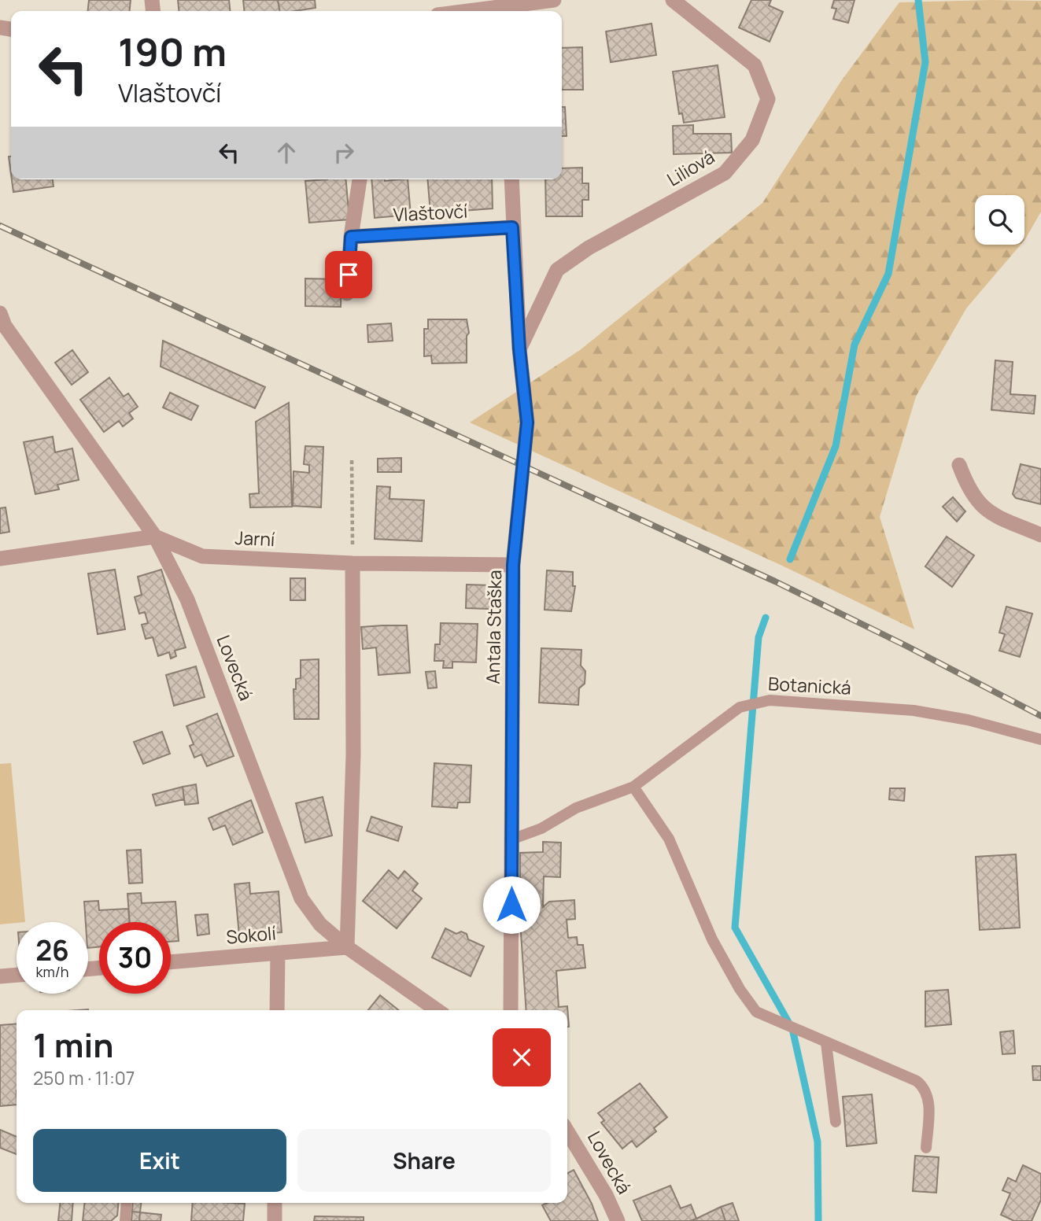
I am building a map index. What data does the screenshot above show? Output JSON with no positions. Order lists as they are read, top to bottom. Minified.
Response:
{"streets":{"street":["Liliová","Vlaštovčí","Jarní","Antala Staška","Lovecká","Sokolí"],"lane":["Botanická"]},"crossings":[["Liliová","Antala Staška"],["Vlaštovčí","Antala Staška"],["Jarní","Antala Staška"],["Jarní","Lovecká"],["Antala Staška","Botanická"],["Lovecká","Sokolí"]],"page":{"turn":["190 m","Vlaštovčí"],"speed":"26 km/h","limit":"30","heading":["1 min","250 m · 11:07"],"buttons":["Exit","Share"]}}
